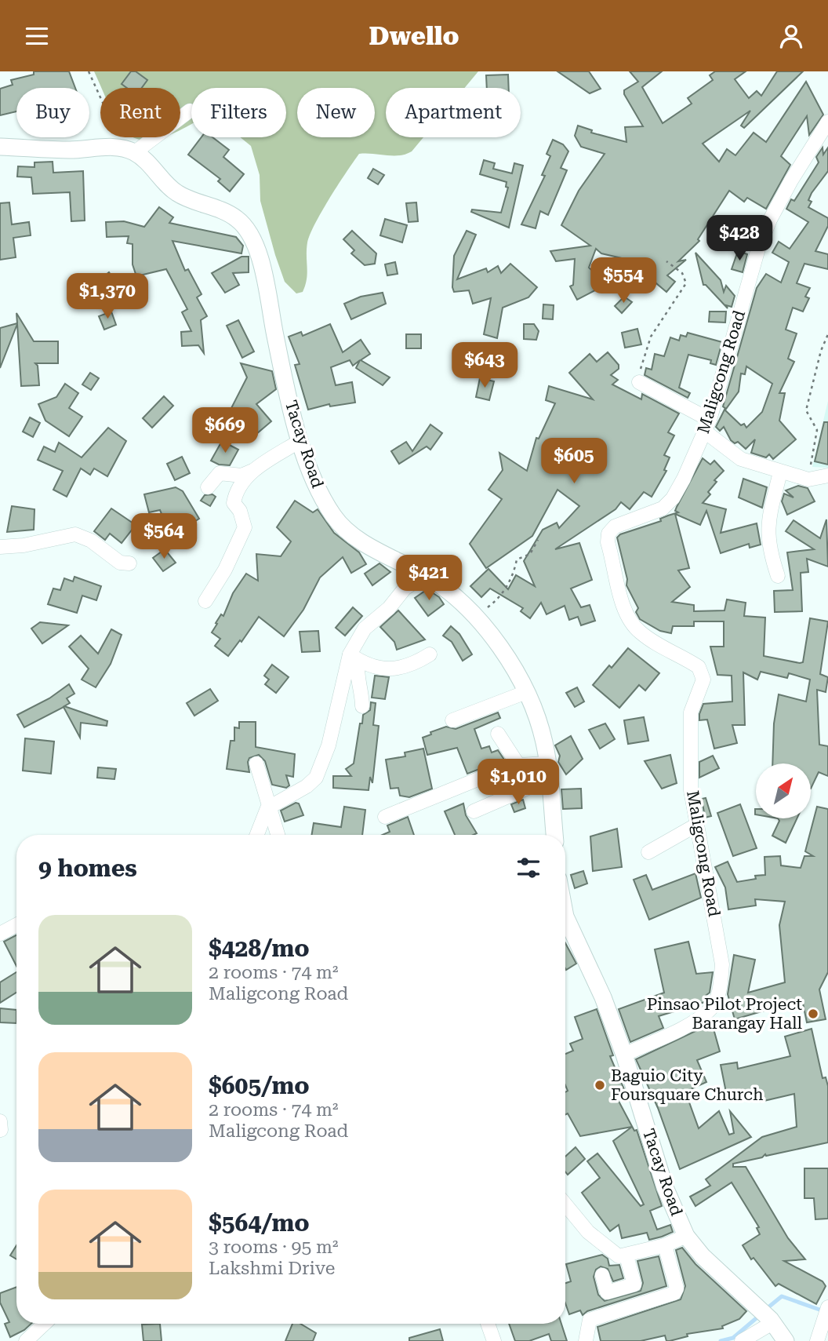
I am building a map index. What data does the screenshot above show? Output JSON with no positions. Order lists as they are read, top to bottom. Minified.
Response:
{"streets":{"main road":["Tacay Road"],"street":["Maligcong Road"]},"crossings":[["Maligcong Road","Tacay Road"]],"places":["Pinsao Pilot Project Barangay Hall","Baguio City Foursquare Church"],"north":"top right","page":{"header":"Dwello","chip":["Buy","Rent","Filters","New","Apartment"],"price":["$428","$554","$1,370","$643","$669","$605","$564","$421","$1,010"],"heading":"9 homes","list":[{"name":"$428/mo","note":"2 rooms · 74 m² · Maligcong Road"},{"name":"$605/mo","note":"2 rooms · 74 m² · Maligcong Road"},{"name":"$564/mo","note":"3 rooms · 95 m² · Lakshmi Drive"}]}}
